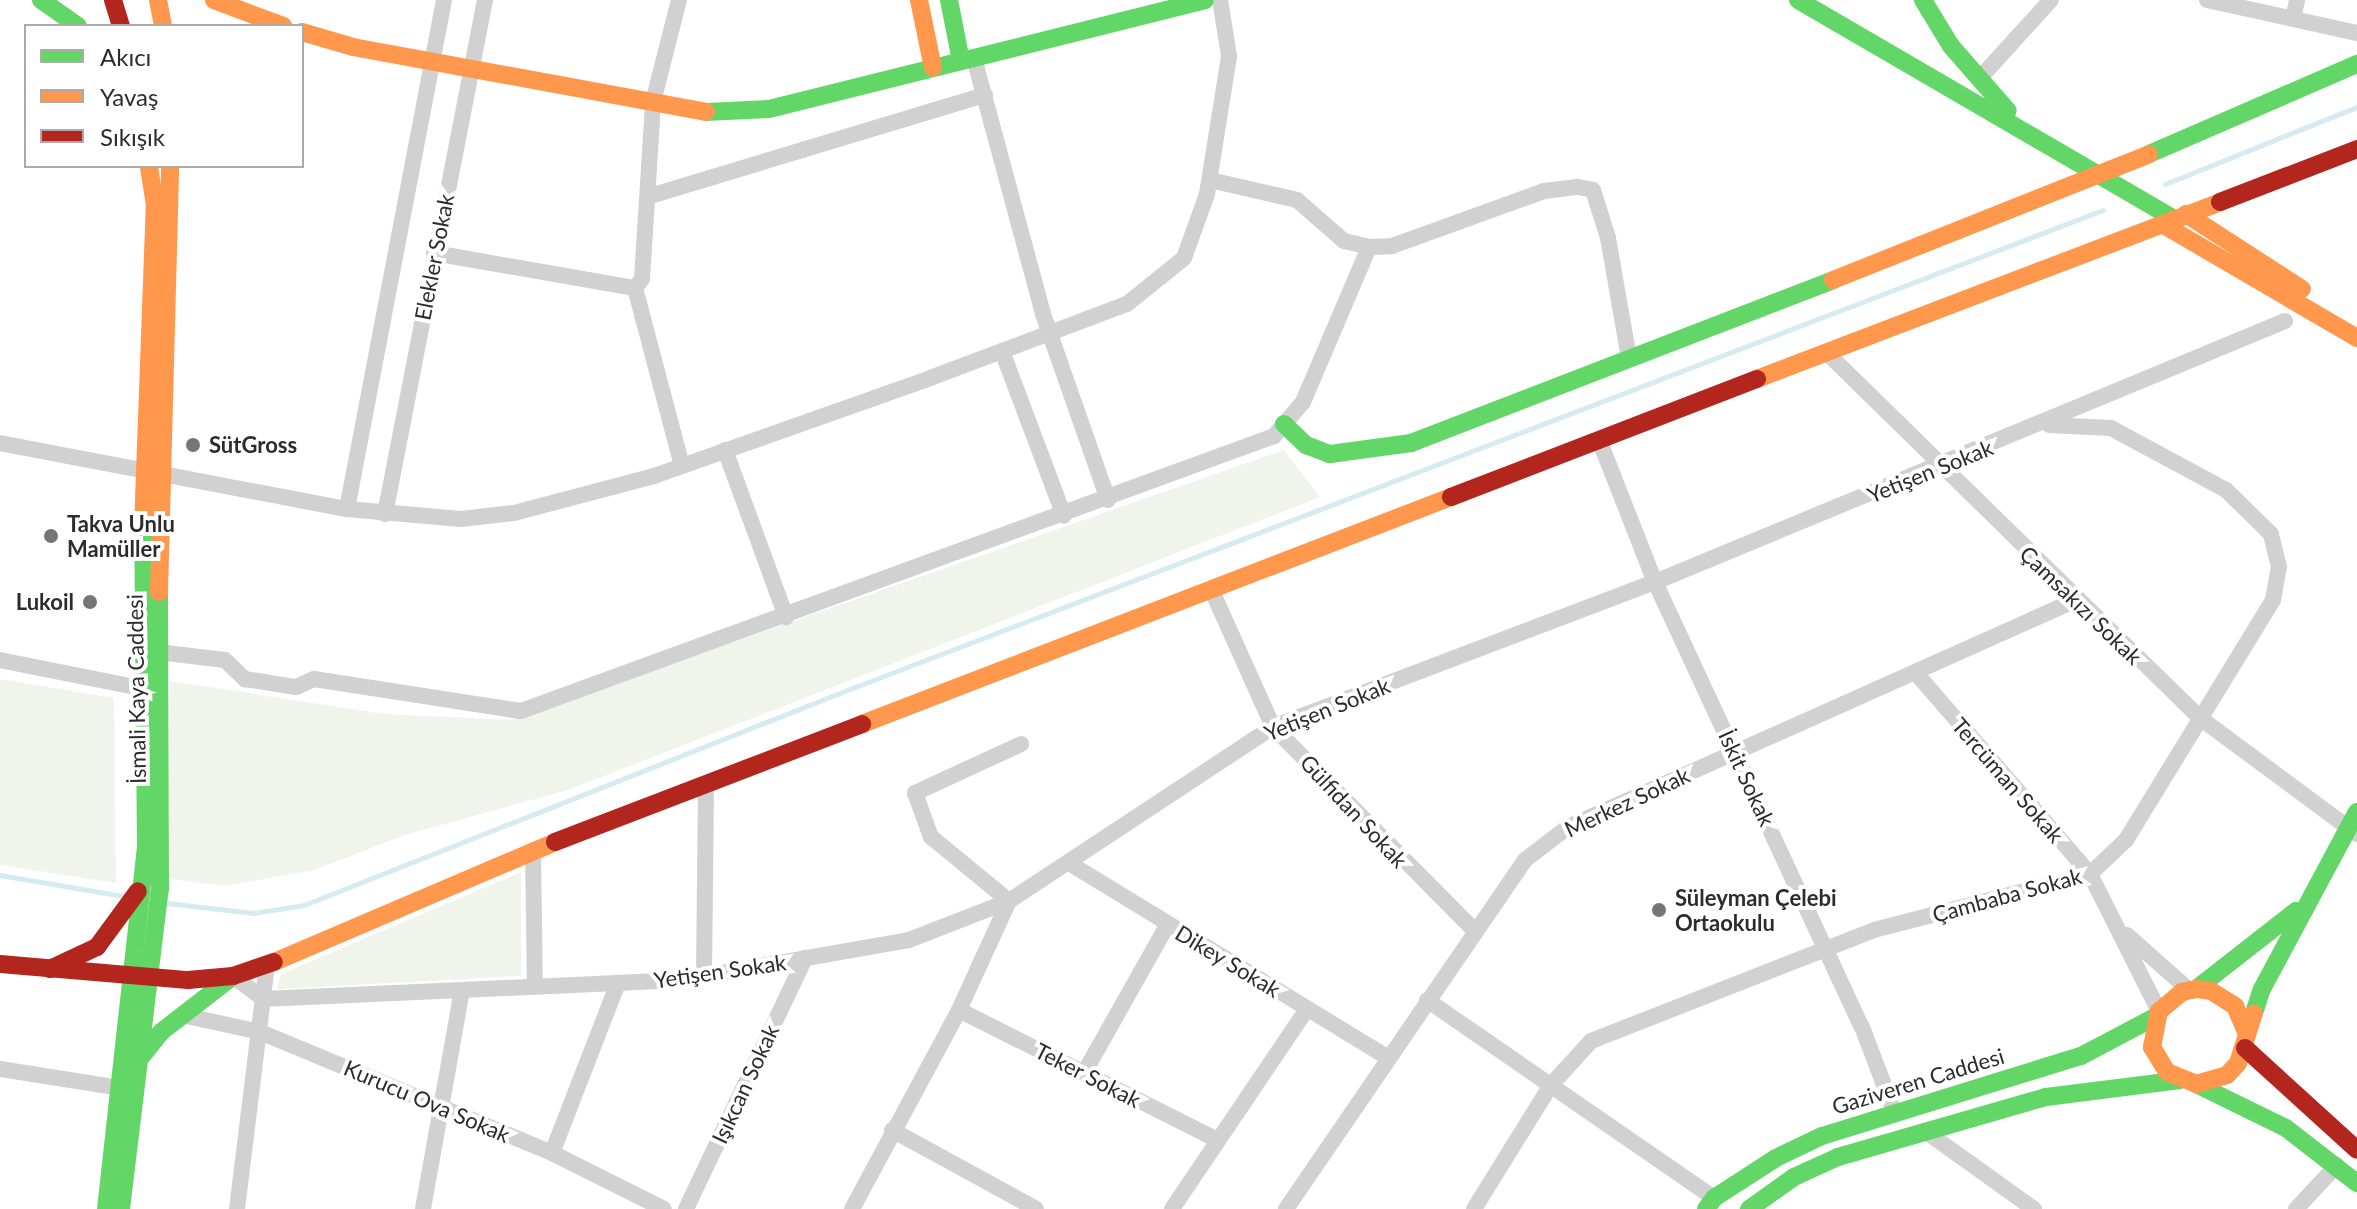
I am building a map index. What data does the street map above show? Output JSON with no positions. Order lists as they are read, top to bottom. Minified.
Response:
{"streets":{"street":["Elekler Sokak","Yetişen Sokak","Çamsakızı Sokak","İsmali Kaya Caddesi","İskit Sokak","Tercüman Sokak","Merkez Sokak","Gülfidan Sokak","Çambaba Sokak","Dikey Sokak","Teker Sokak","Gaziveren Caddesi","Işıkcan Sokak","Kurucu Ova Sokak"]},"crossings":[["Yetişen Sokak","Çamsakızı Sokak"],["Yetişen Sokak","İskit Sokak"],["Yetişen Sokak","Gülfidan Sokak"],["Yetişen Sokak","Çambaba Sokak"],["Yetişen Sokak","Dikey Sokak"],["Yetişen Sokak","Işıkcan Sokak"],["Çamsakızı Sokak","Merkez Sokak"],["Çamsakızı Sokak","Çambaba Sokak"],["İskit Sokak","Merkez Sokak"],["İskit Sokak","Çambaba Sokak"],["İskit Sokak","Gaziveren Caddesi"],["Tercüman Sokak","Merkez Sokak"],["Tercüman Sokak","Çambaba Sokak"],["Tercüman Sokak","Gaziveren Caddesi"],["Merkez Sokak","Gülfidan Sokak"],["Merkez Sokak","Dikey Sokak"]],"places":["SütGross","Takva Unlu Mamüller","Lukoil","Süleyman Çelebi Ortaokulu"],"legend":["Akıcı","Yavaş","Sıkışık"]}
